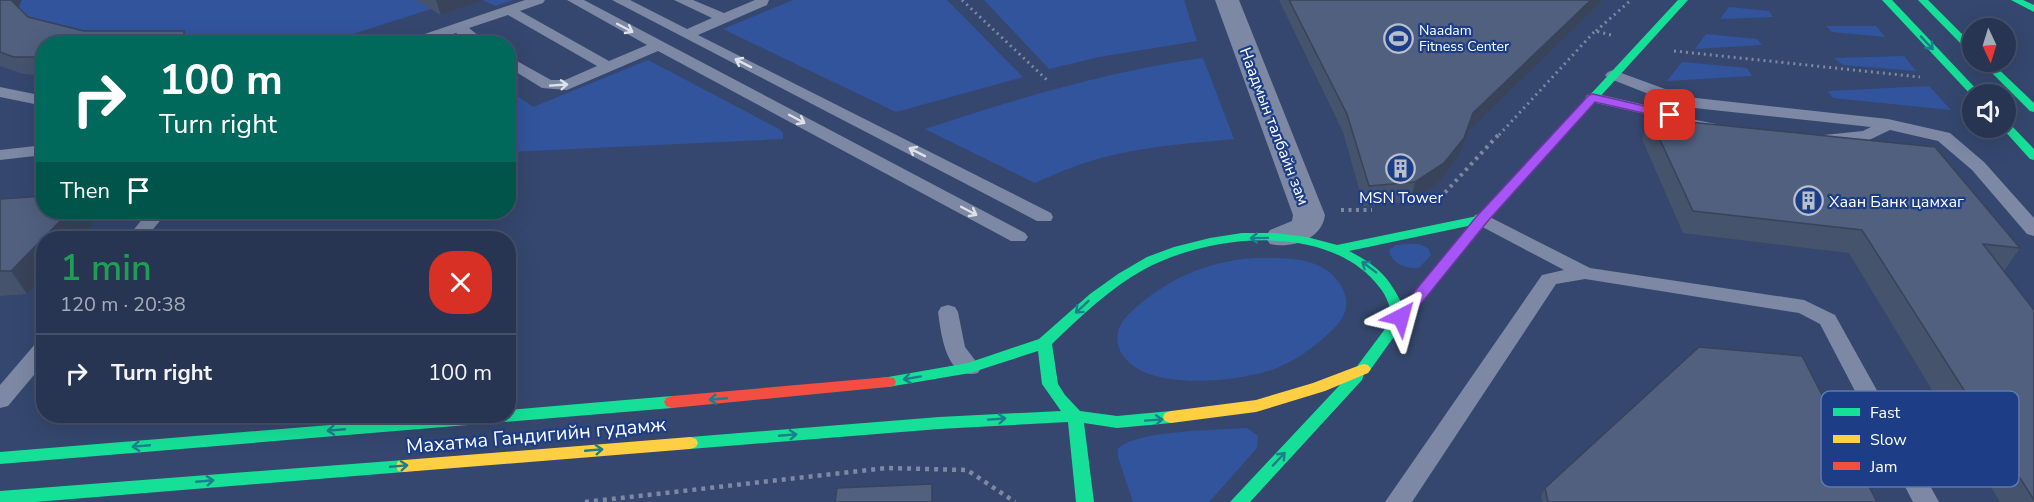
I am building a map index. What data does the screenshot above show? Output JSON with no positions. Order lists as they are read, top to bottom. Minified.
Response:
{"streets":{"main road":["Махатма Гандигийн гудамж"],"street":["Наадмын талбайн зам"]},"places":{"sports":["Naadam Fitness Center"],"building":["MSN Tower","Хаан Банк цамхаг"]},"legend":["Fast","Slow","Jam"],"north":"bottom","page":{"turn":["100 m","Turn right"],"then":"Then","heading":["1 min","120 m · 20:38"],"list":[{"name":"Turn right","value":"100 m"}]}}
